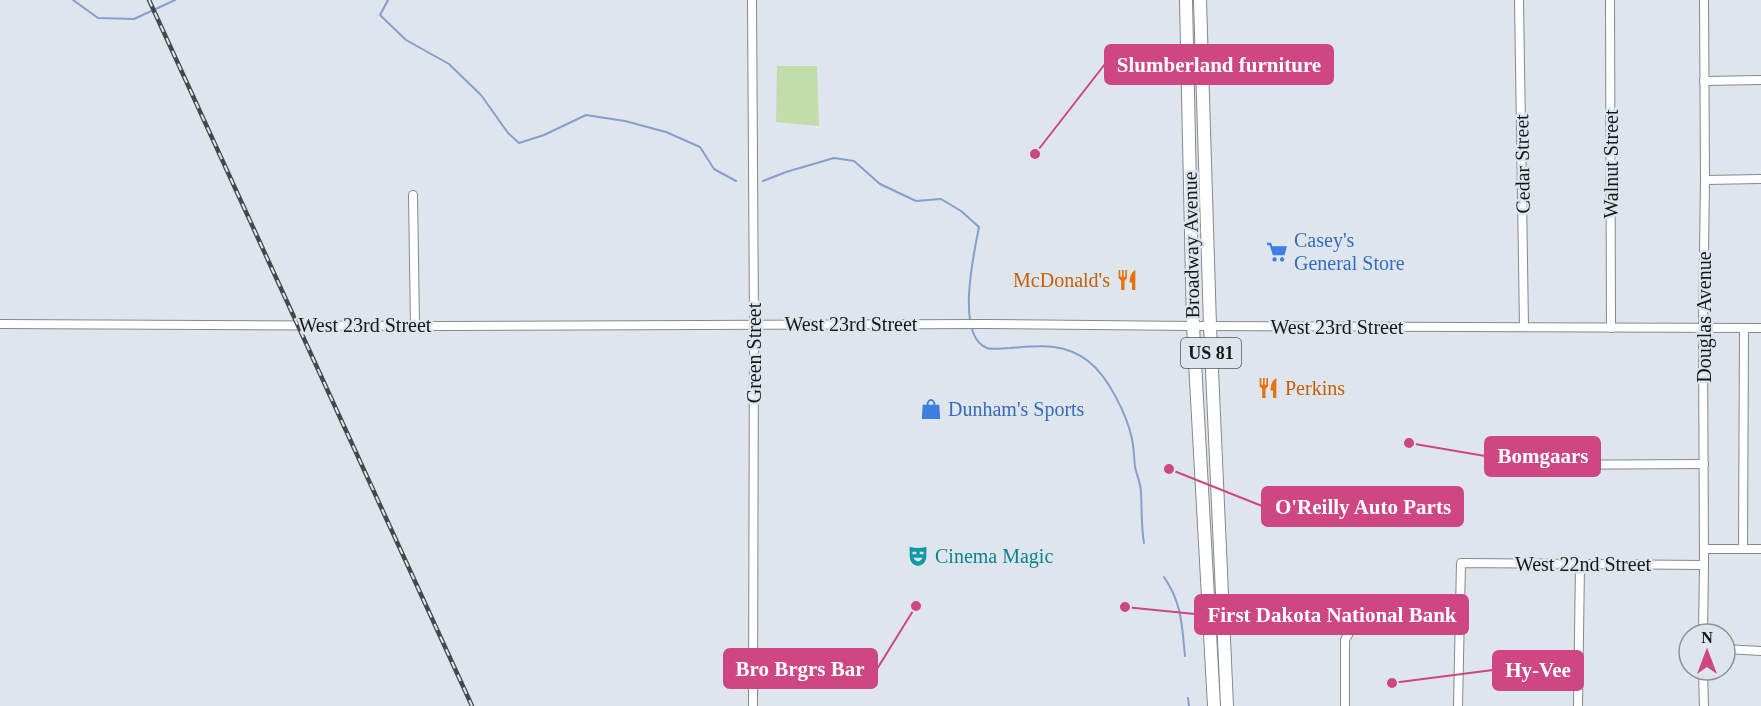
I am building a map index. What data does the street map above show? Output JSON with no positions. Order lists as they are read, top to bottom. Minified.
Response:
{"streets":{"highway":["Broadway Avenue","US 81"],"street":["Cedar Street","Walnut Street","Douglas Avenue","West 23rd Street","Green Street","West 22nd Street"]},"crossings":[["Cedar Street","West 23rd Street"],["Walnut Street","West 23rd Street"],["Broadway Avenue","West 23rd Street"],["Douglas Avenue","West 23rd Street"],["Douglas Avenue","West 22nd Street"],["West 23rd Street","Green Street"]],"places":{"other":["Slumberland furniture","Bomgaars","O'Reilly Auto Parts","Bro Brgrs Bar","First Dakota National Bank","Hy-Vee"],"supermarket":["Casey's General Store"],"restaurant":["McDonald's","Perkins"],"shop":["Dunham's Sports"],"theatre":["Cinema Magic"]},"north":"top"}
